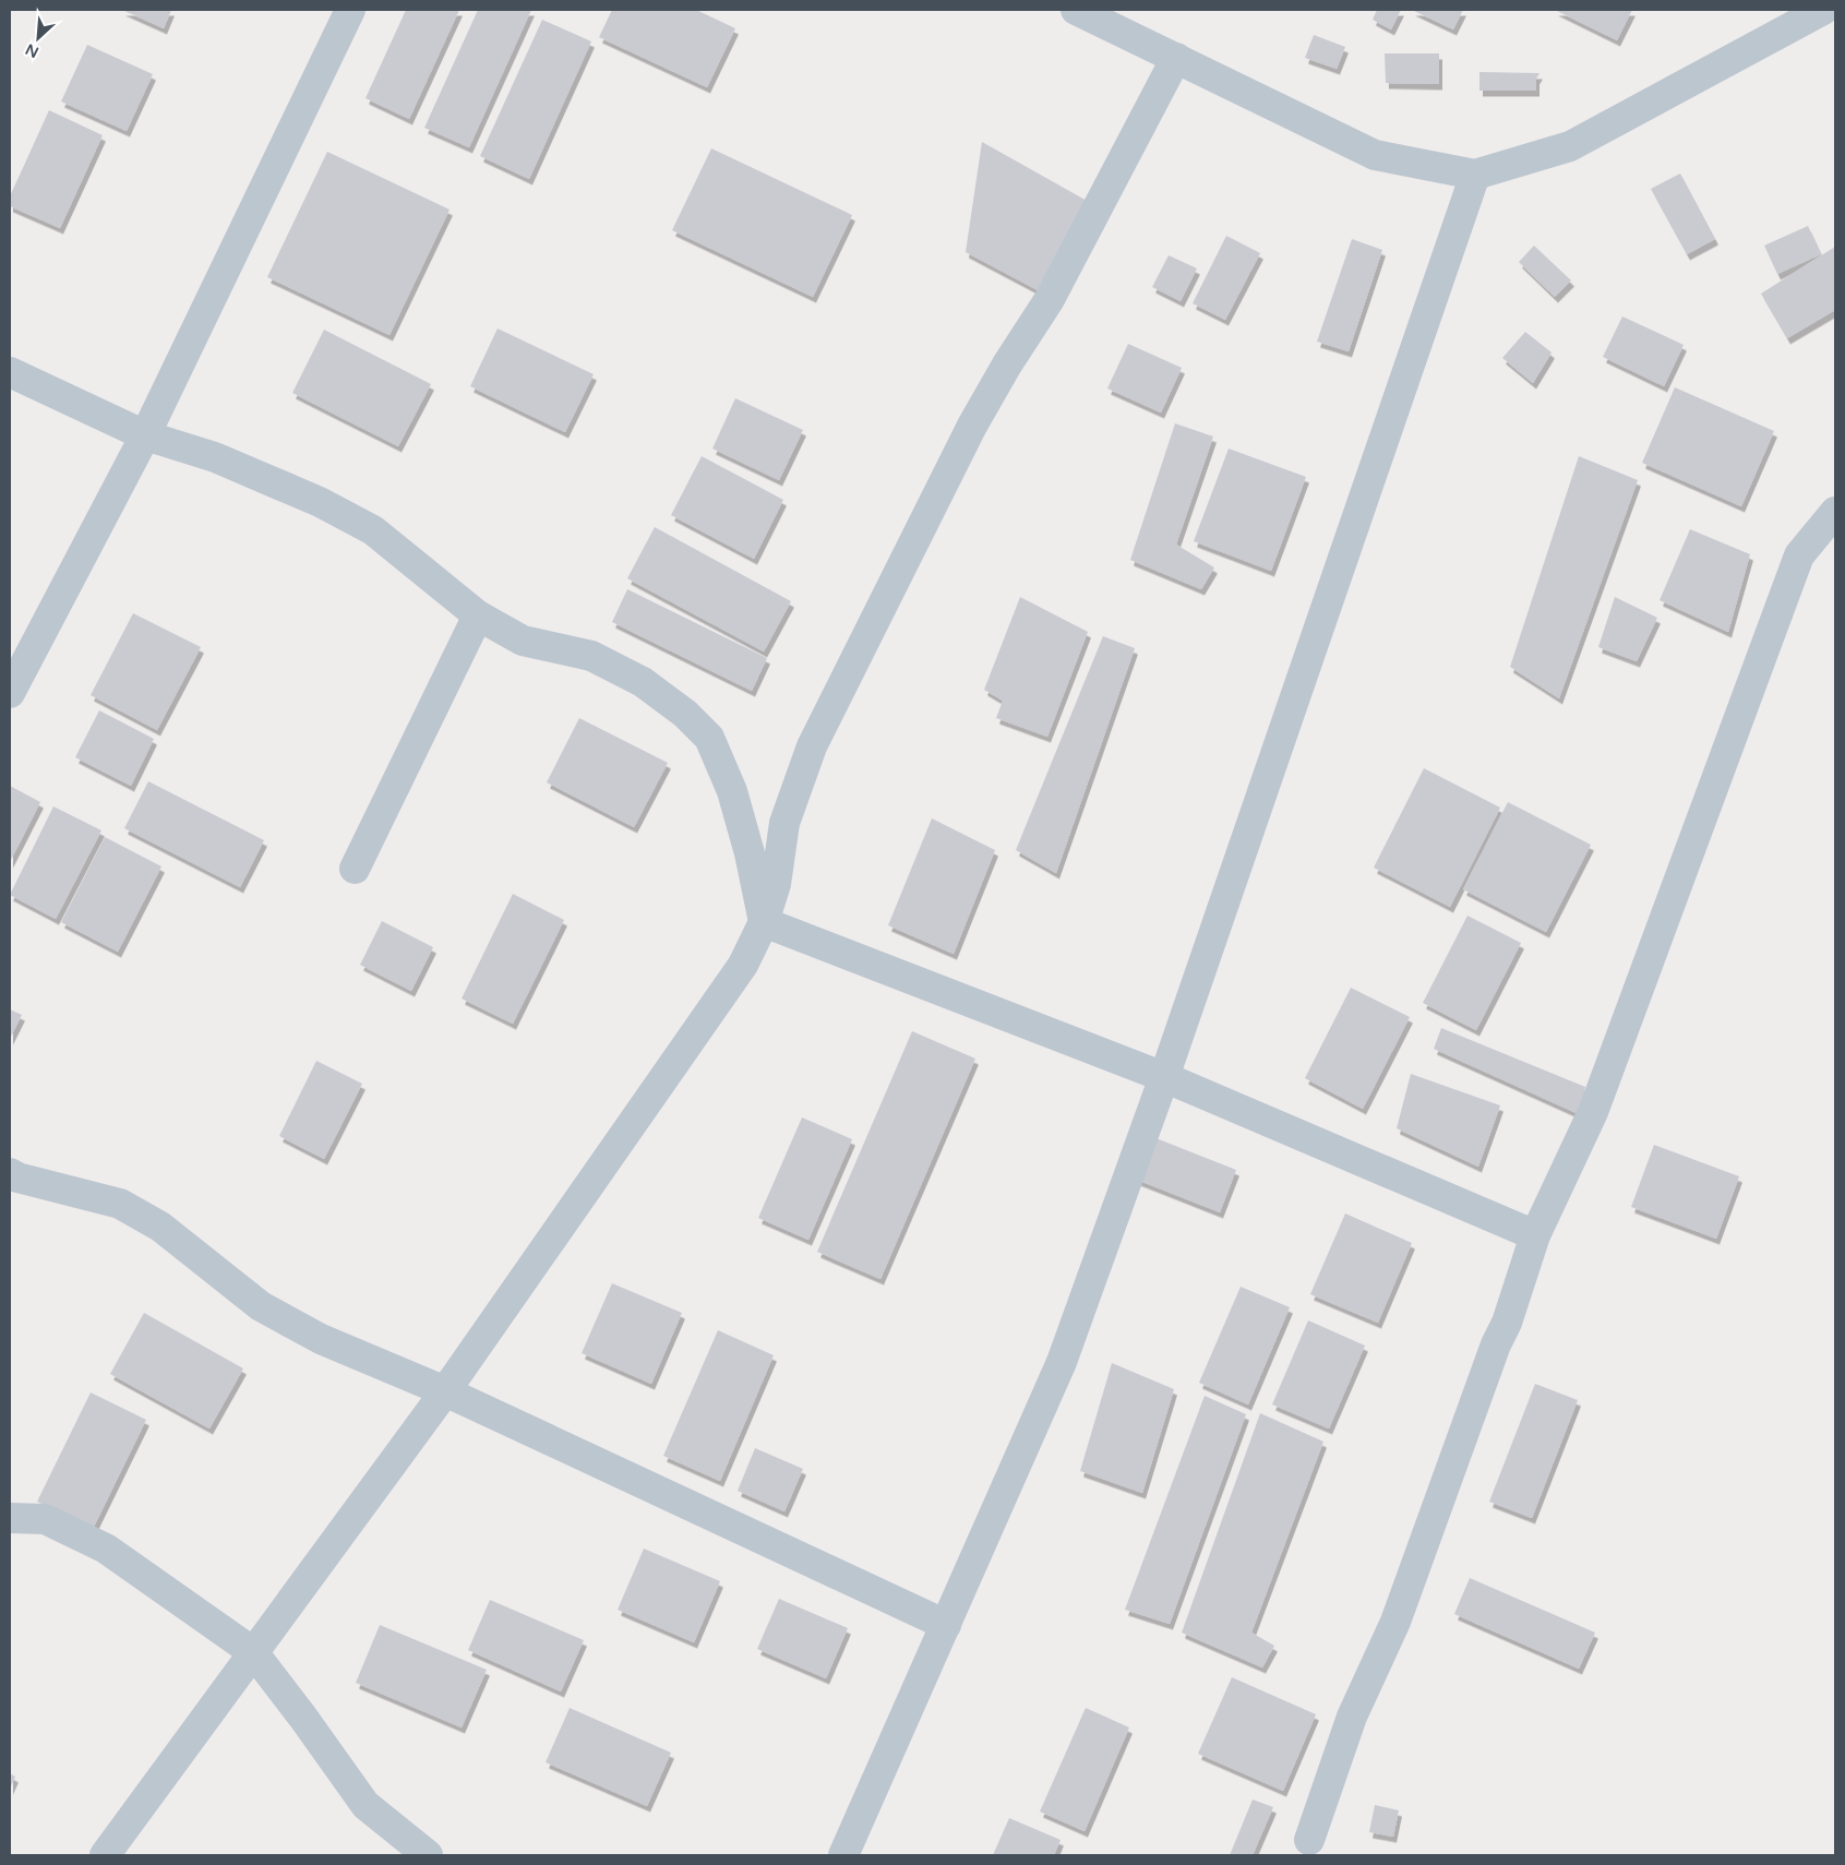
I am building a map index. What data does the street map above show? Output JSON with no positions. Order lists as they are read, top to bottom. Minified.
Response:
{"north":"bottom left"}
